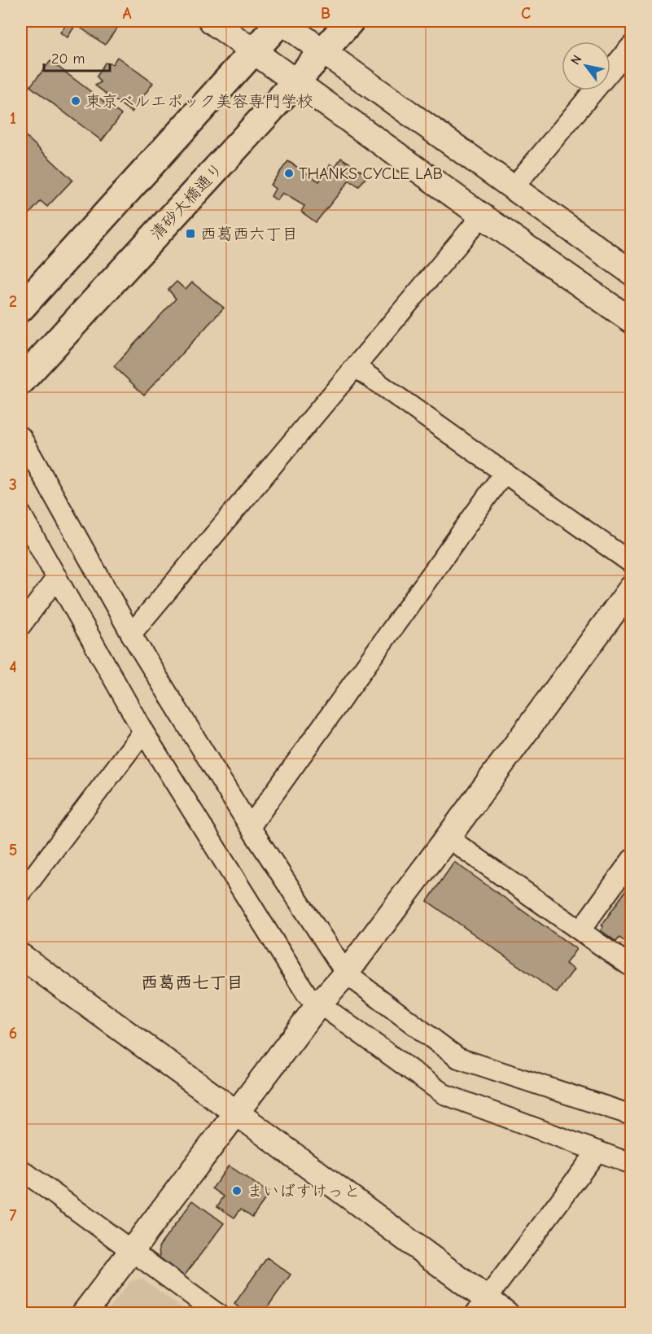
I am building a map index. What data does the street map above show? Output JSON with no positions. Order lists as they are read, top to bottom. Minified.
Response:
{"streets":{"main road":["清砂大橋通り"]},"districts":["西葛西七丁目"],"places":{"other":["東京ベルエポック美容専門学校","THANKS CYCLE LAB","まいばすけっと"],"transit":["西葛西六丁目"]},"scale_bar":"20 m","north":"top left","grid":{"columns":["A","B","C"],"rows":["1","2","3","4","5","6","7"]}}
